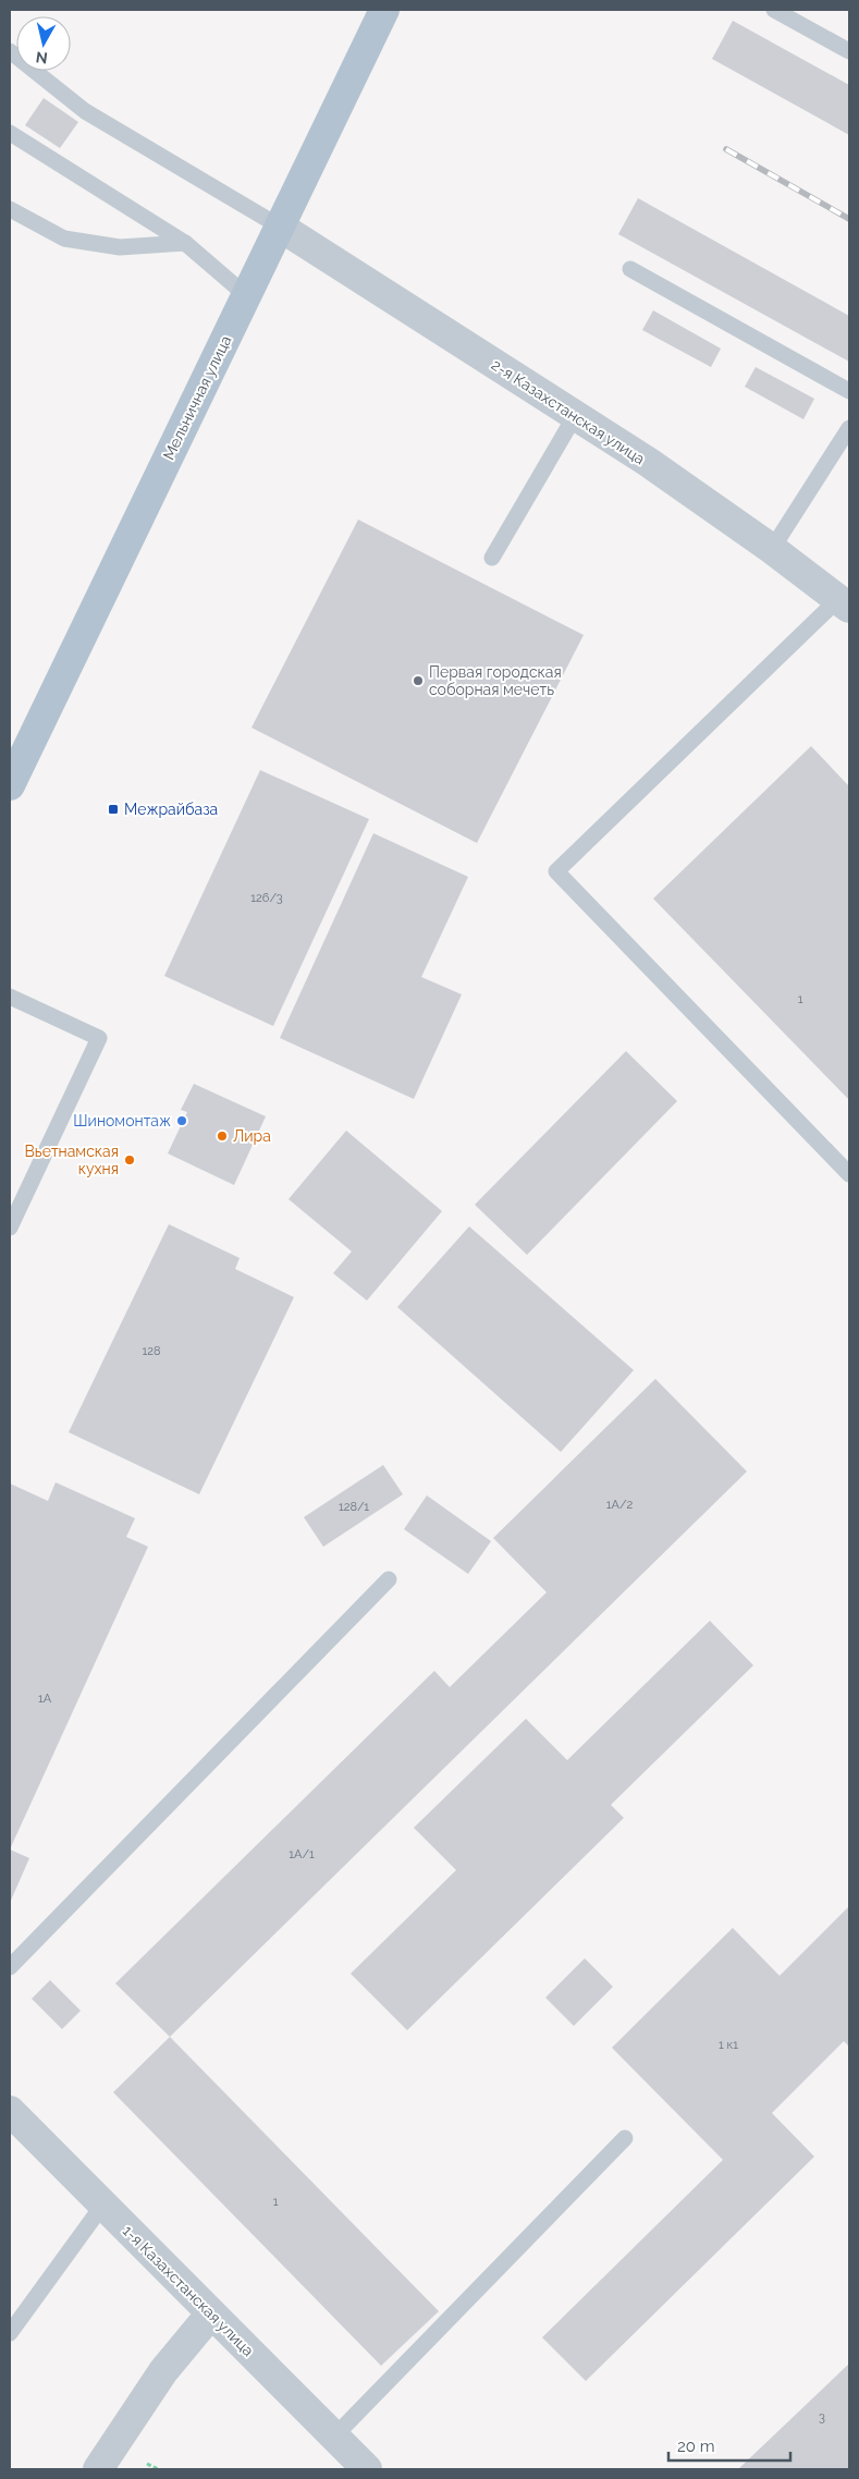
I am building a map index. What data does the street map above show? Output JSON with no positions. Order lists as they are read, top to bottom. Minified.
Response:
{"streets":{"main road":["Мельничная улица"],"street":["2-я Казахстанская улица","1-я Казахстанская улица"]},"crossings":[["Мельничная улица","2-я Казахстанская улица"]],"places":{"other":["Первая городская соборная мечеть","Шиномонтаж","Лира","Вьетнамская кухня"],"transit":["Межрайбаза"]},"house_numbers":["126/3","1","128","1А/2","128/1","1А","1А/1","1 к1","1","3"],"scale_bar":"20 m","north":"bottom"}
